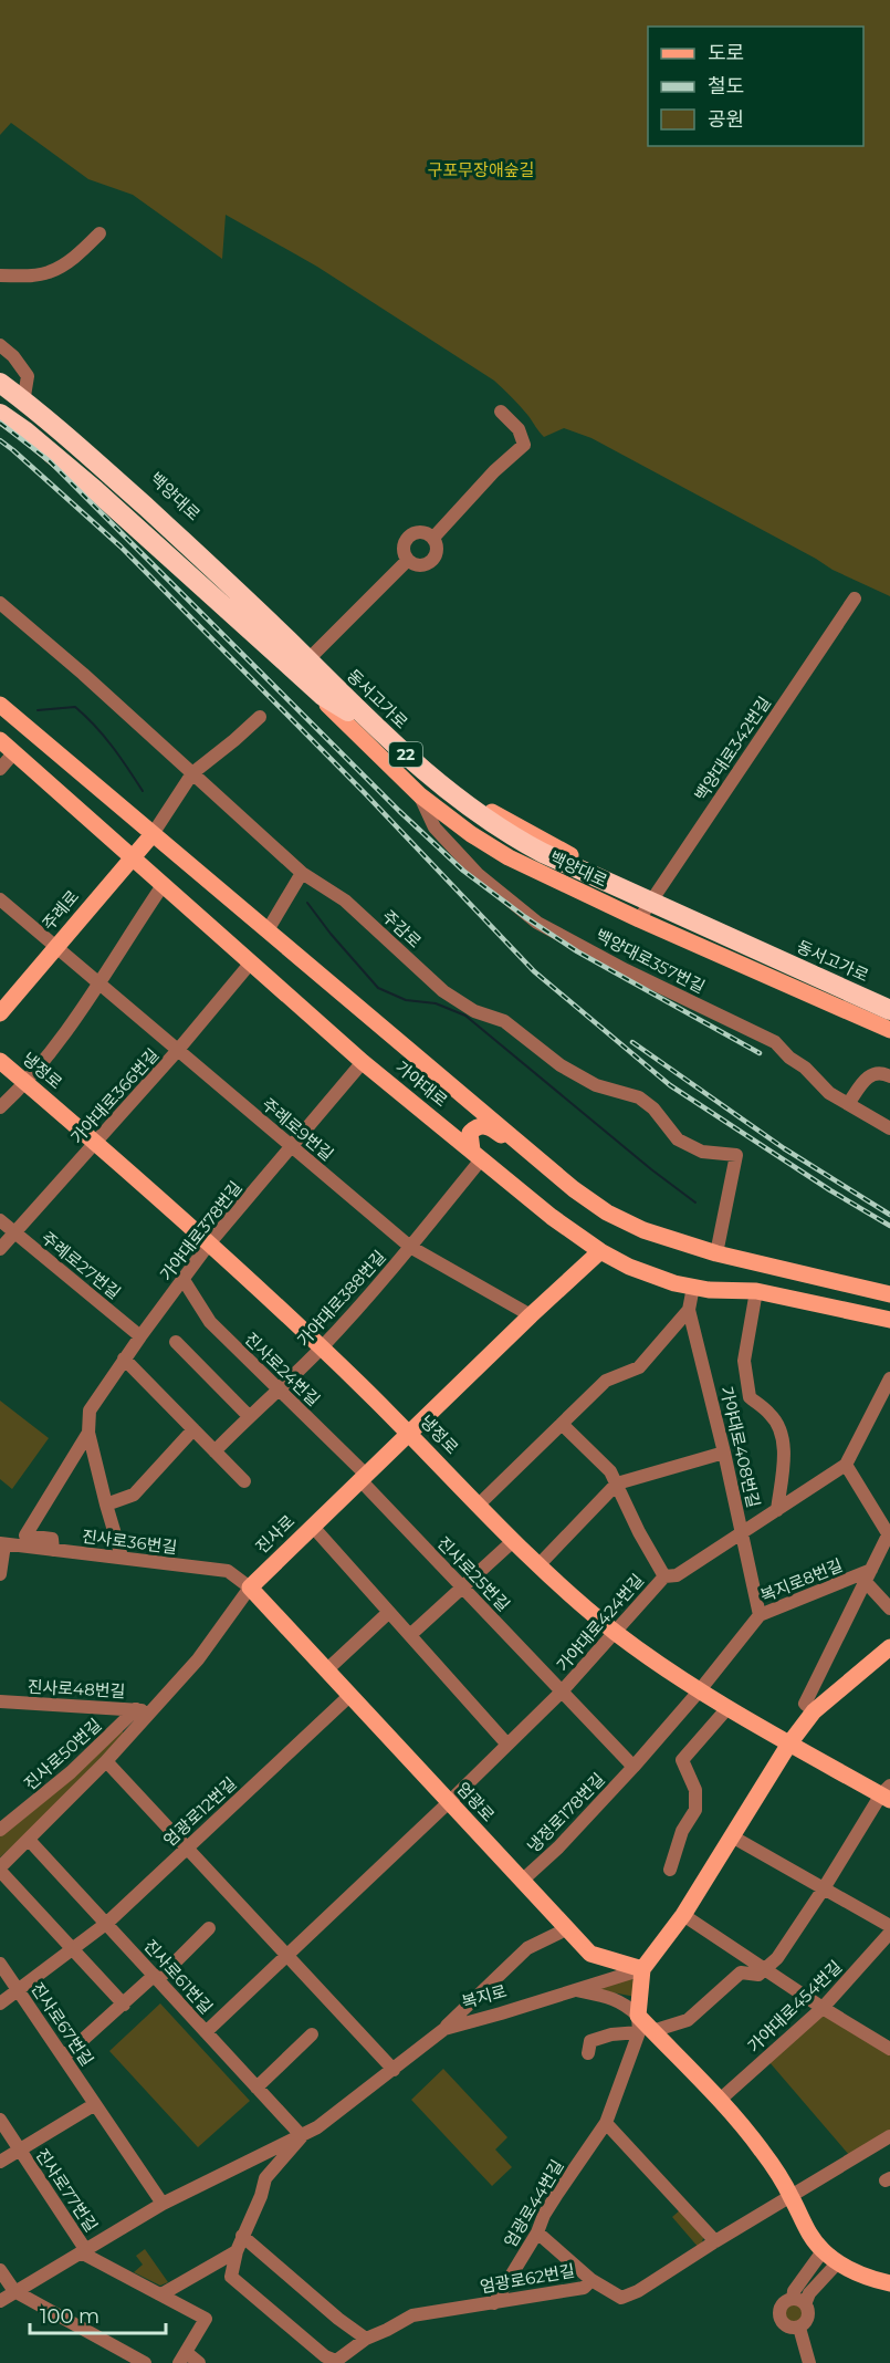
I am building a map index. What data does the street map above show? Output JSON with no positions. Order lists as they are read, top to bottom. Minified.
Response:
{"streets":{"highway":["동서고가로","22"],"main road":["백양대로","주례로","냉정로","가야대로","진사로","엄광로"],"street":["백양대로342번길","주감로","백양대로357번길","가야대로366번길","주례로9번길","가야대로378번길","주례로27번길","가야대로388번길","진사로24번길","가야대로408번길","진사로36번길","진사로25번길","복지로8번길","가야대로424번길","진사로48번길","진사로50번길","엄광로12번길","냉정로178번길","진사로61번길","복지로","가야대로454번길","진사로67번길","진사로77번길","엄광로44번길","엄광로62번길"]},"crossings":[["백양대로","동서고가로"],["백양대로","백양대로342번길"],["백양대로","백양대로357번길"],["주례로","가야대로"],["주례로","주례로9번길"],["주감로","가야대로"],["냉정로","가야대로366번길"],["냉정로","가야대로378번길"],["냉정로","가야대로388번길"],["냉정로","진사로"],["냉정로","복지로8번길"],["냉정로","가야대로424번길"],["냉정로","냉정로178번길"],["가야대로","가야대로366번길"],["가야대로","가야대로378번길"],["가야대로","가야대로388번길"],["가야대로","가야대로408번길"],["가야대로","진사로"],["가야대로366번길","주례로9번길"],["가야대로366번길","주례로27번길"],["주례로9번길","가야대로378번길"],["주례로9번길","가야대로388번길"],["주례로9번길","진사로"],["가야대로378번길","주례로27번길"],["가야대로378번길","진사로24번길"],["가야대로378번길","진사로36번길"],["가야대로388번길","진사로24번길"],["진사로24번길","진사로"],["진사로24번길","진사로25번길"],["가야대로408번길","복지로8번길"],["가야대로408번길","가야대로424번길"],["진사로","진사로36번길"],["진사로","진사로25번길"],["진사로","진사로48번길"],["진사로","진사로50번길"],["진사로","엄광로"],["진사로","엄광로12번길"],["진사로","진사로61번길"],["진사로36번길","엄광로"],["진사로25번길","가야대로424번길"],["복지로8번길","냉정로178번길"],["가야대로424번길","엄광로"],["가야대로424번길","냉정로178번길"],["가야대로424번길","진사로61번길"],["진사로48번길","진사로50번길"],["엄광로","엄광로12번길"],["엄광로","냉정로178번길"],["엄광로","복지로"],["엄광로12번길","진사로61번길"],["엄광로12번길","진사로67번길"],["진사로61번길","복지로"],["복지로","진사로67번길"],["복지로","진사로77번길"],["엄광로44번길","엄광로62번길"]],"parks":["구포무장애숲길"],"legend":["도로","철도","공원"],"scale_bar":"100 m"}
